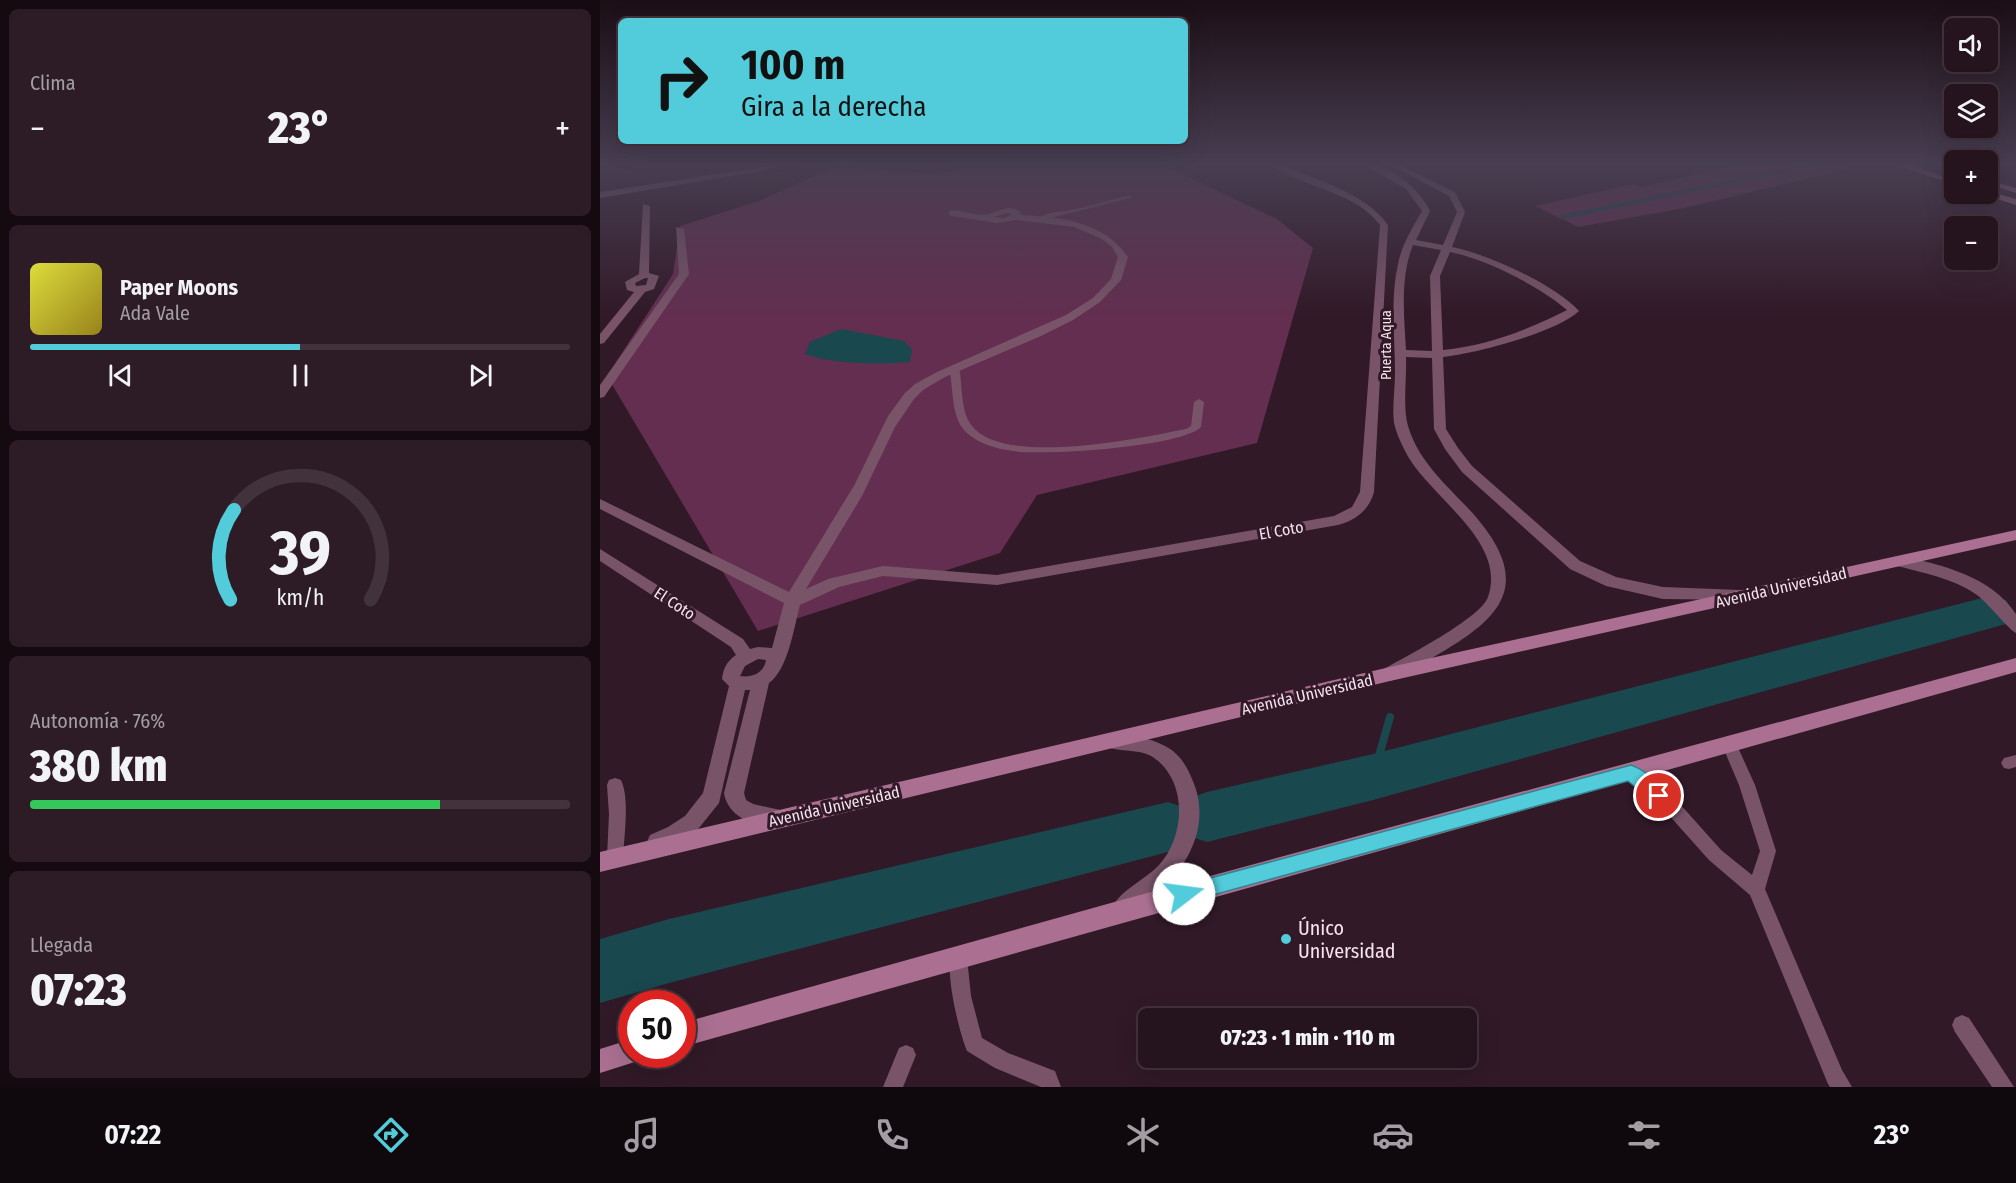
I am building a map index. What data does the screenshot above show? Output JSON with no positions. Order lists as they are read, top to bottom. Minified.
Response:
{"streets":{"main road":["Avenida Universidad"],"street":["Puerta Aqua","El Coto"]},"crossings":[["Puerta Aqua","Avenida Universidad"]],"places":["Único Universidad"],"page":{"tile":["Clima",["Autonomía · 76%","380 km"],["Llegada","07:23"]],"map_buttons":["+","−"],"turn":["100 m","Gira a la derecha"],"heat":["−","23°","+"],"song":["Paper Moons","Ada Vale"],"limit":"50","trip":"07:23 · 1 min · 110 m","tabs":["07:22","23°"],"gauge":["39","km/h"]}}
